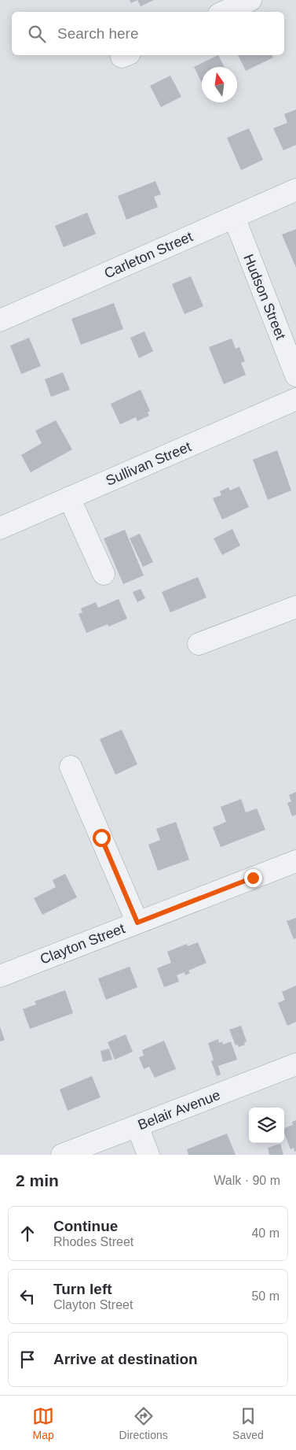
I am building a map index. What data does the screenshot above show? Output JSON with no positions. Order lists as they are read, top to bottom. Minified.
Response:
{"streets":{"street":["Carleton Street","Hudson Street","Sullivan Street","Clayton Street","Belair Avenue"]},"crossings":[["Carleton Street","Hudson Street"]],"north":"top","page":{"search":"Search here","heading":["2 min","Walk · 90 m"],"list":[["Continue","Rhodes Street","40 m"],["Turn left","Clayton Street","50 m"],"Arrive at destination"],"nav":["Map","Directions","Saved"]}}
